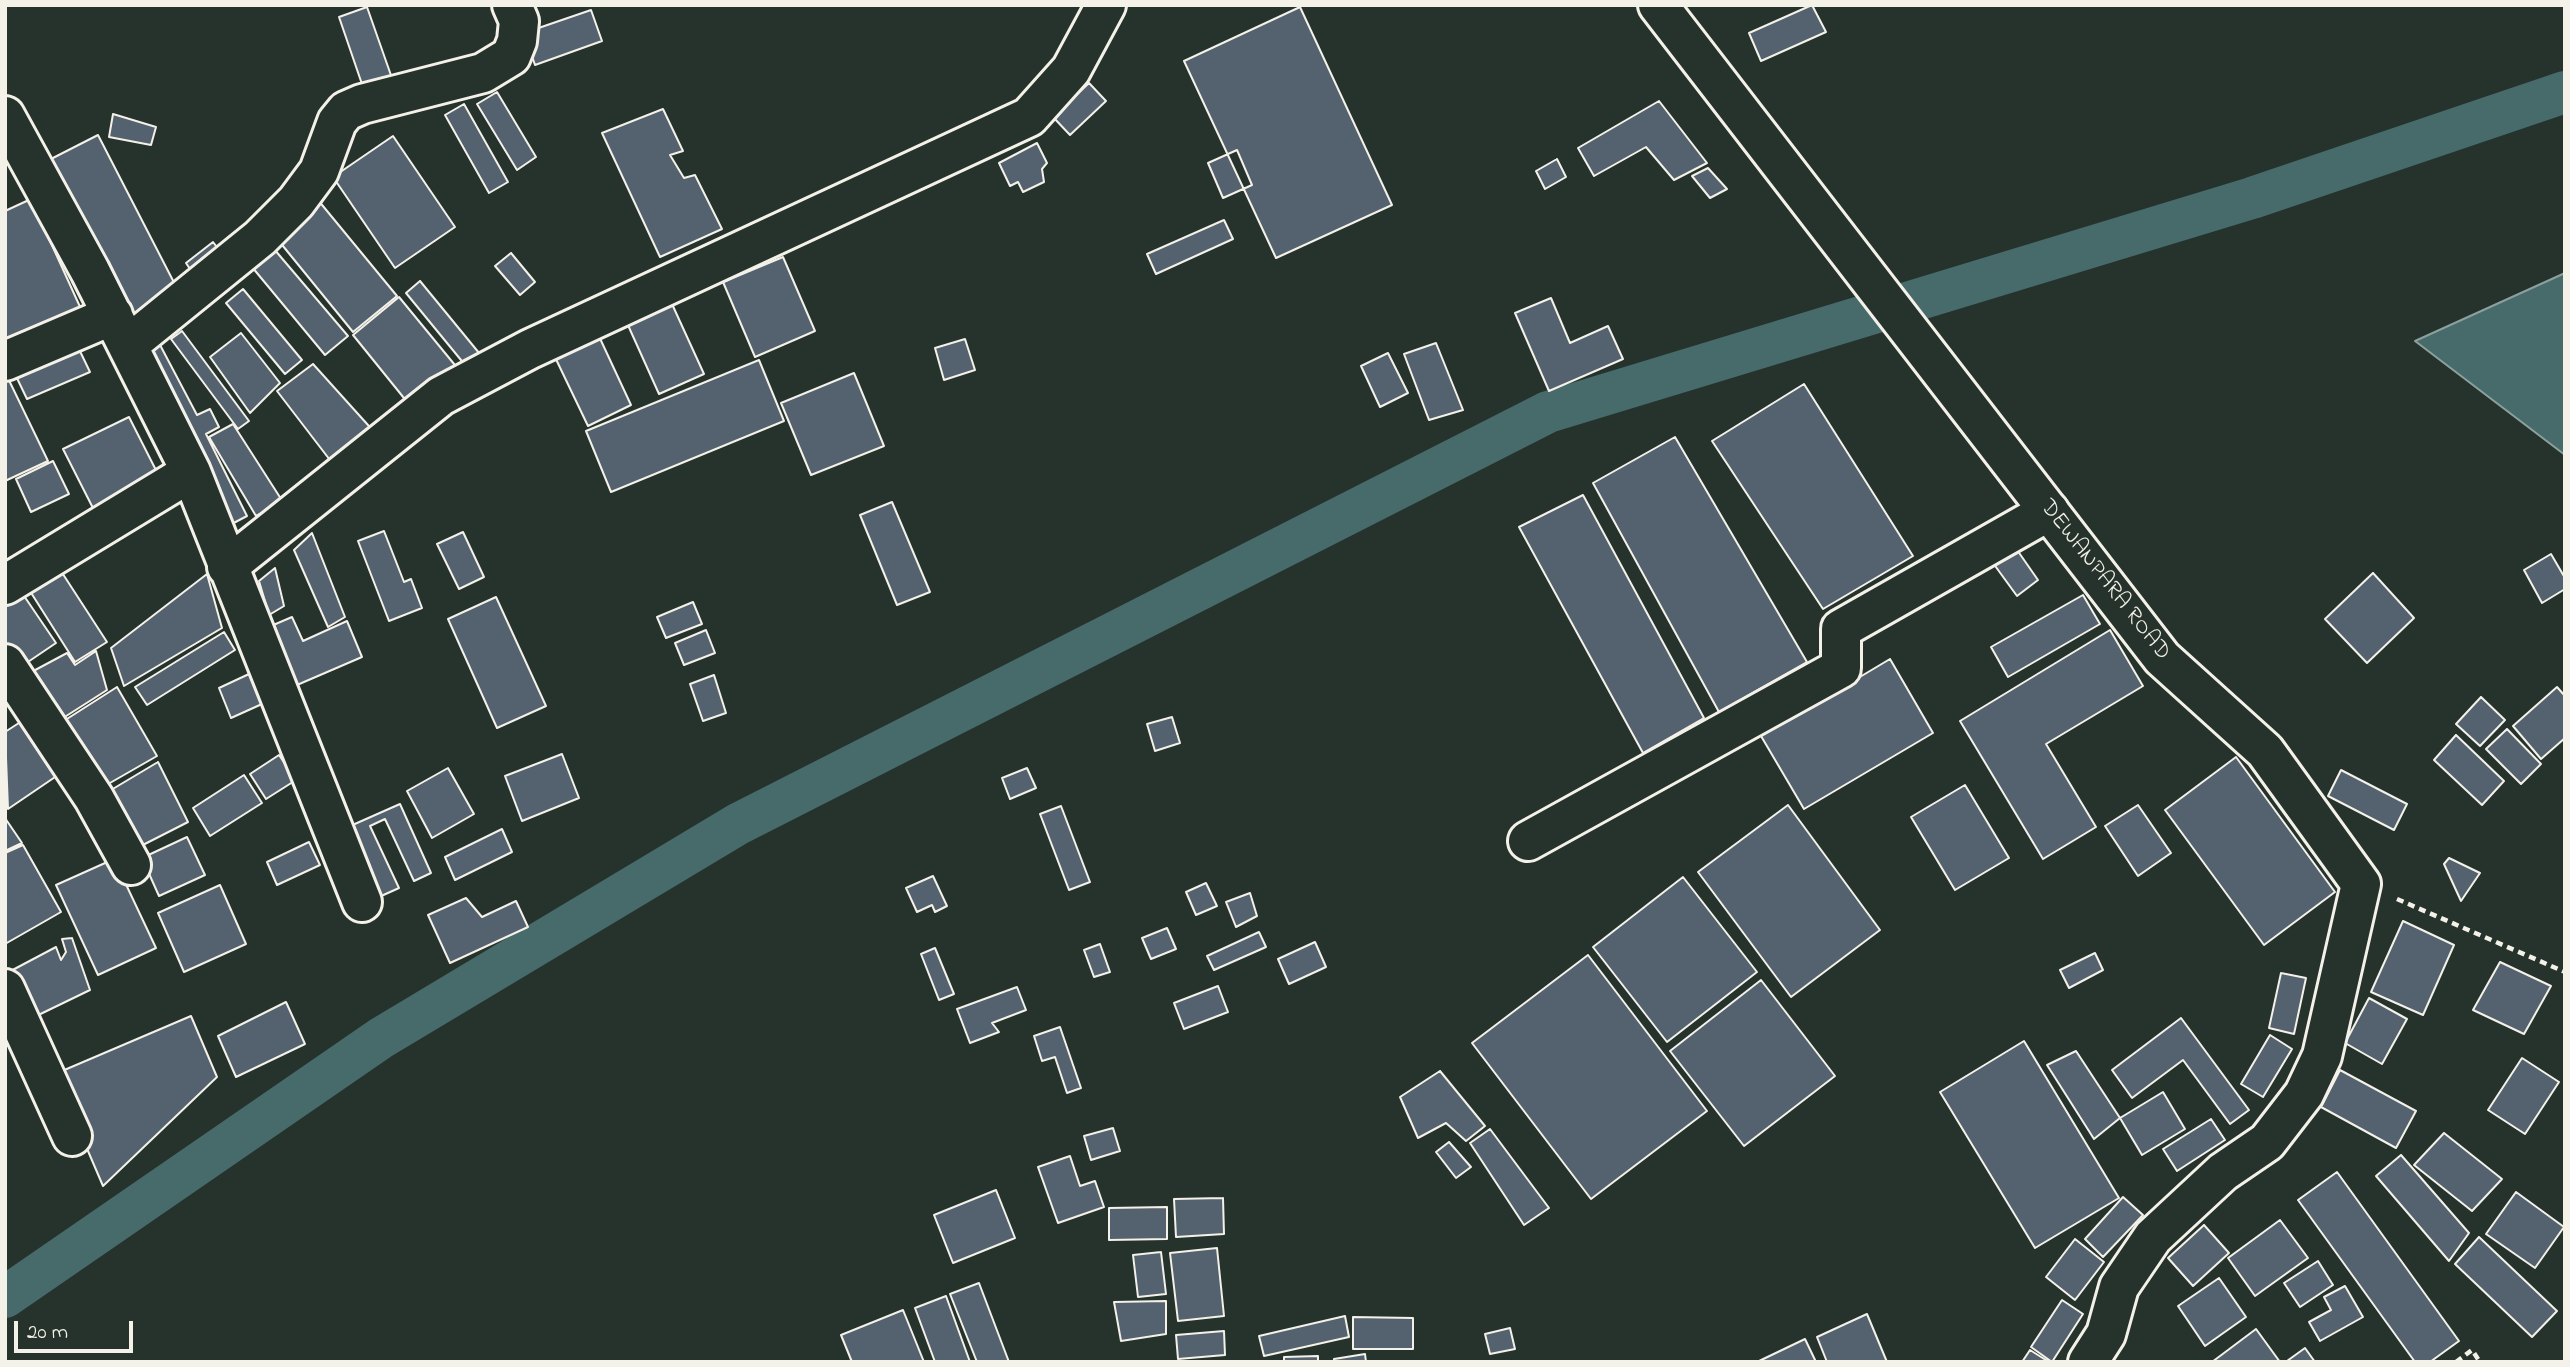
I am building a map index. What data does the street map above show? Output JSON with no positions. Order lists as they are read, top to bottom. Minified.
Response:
{"streets":{"street":["DEWANPARA ROAD"]},"scale_bar":"20 m"}
